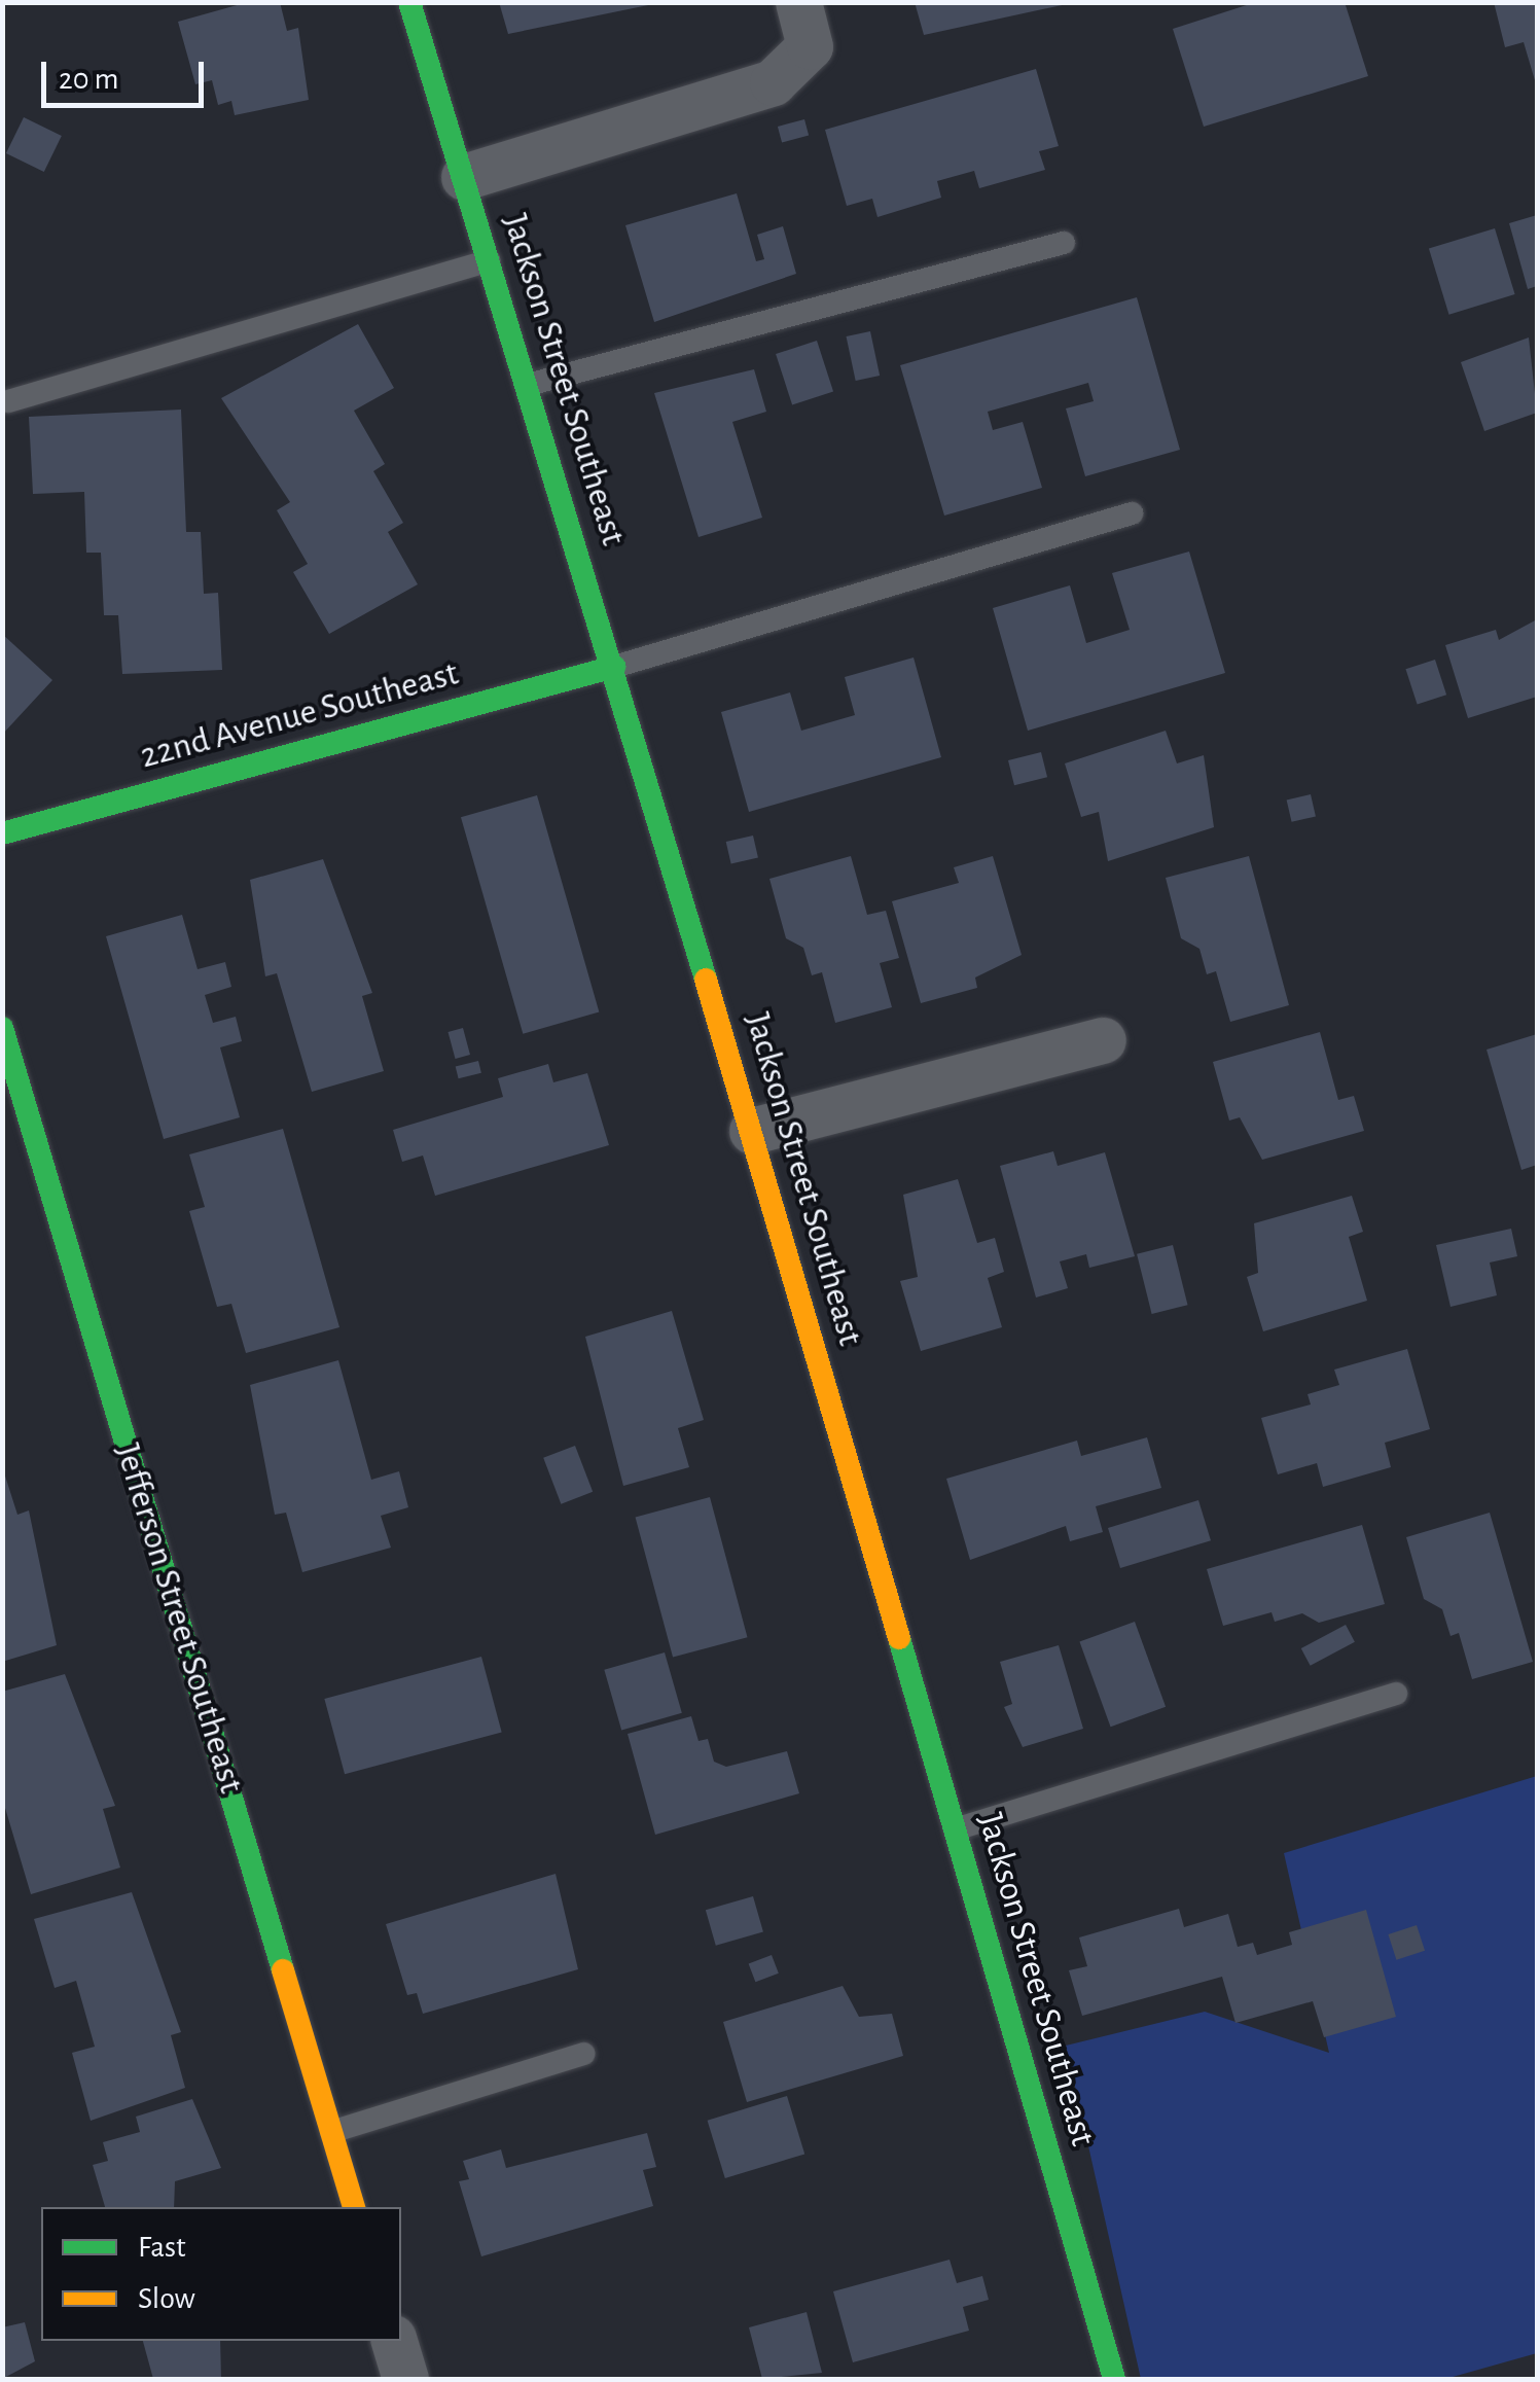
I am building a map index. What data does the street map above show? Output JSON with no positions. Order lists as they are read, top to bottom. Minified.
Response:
{"streets":{"street":["Jackson Street Southeast","22nd Avenue Southeast","Jefferson Street Southeast"]},"crossings":[["Jackson Street Southeast","22nd Avenue Southeast"]],"legend":["Fast","Slow"],"scale_bar":"20 m"}
